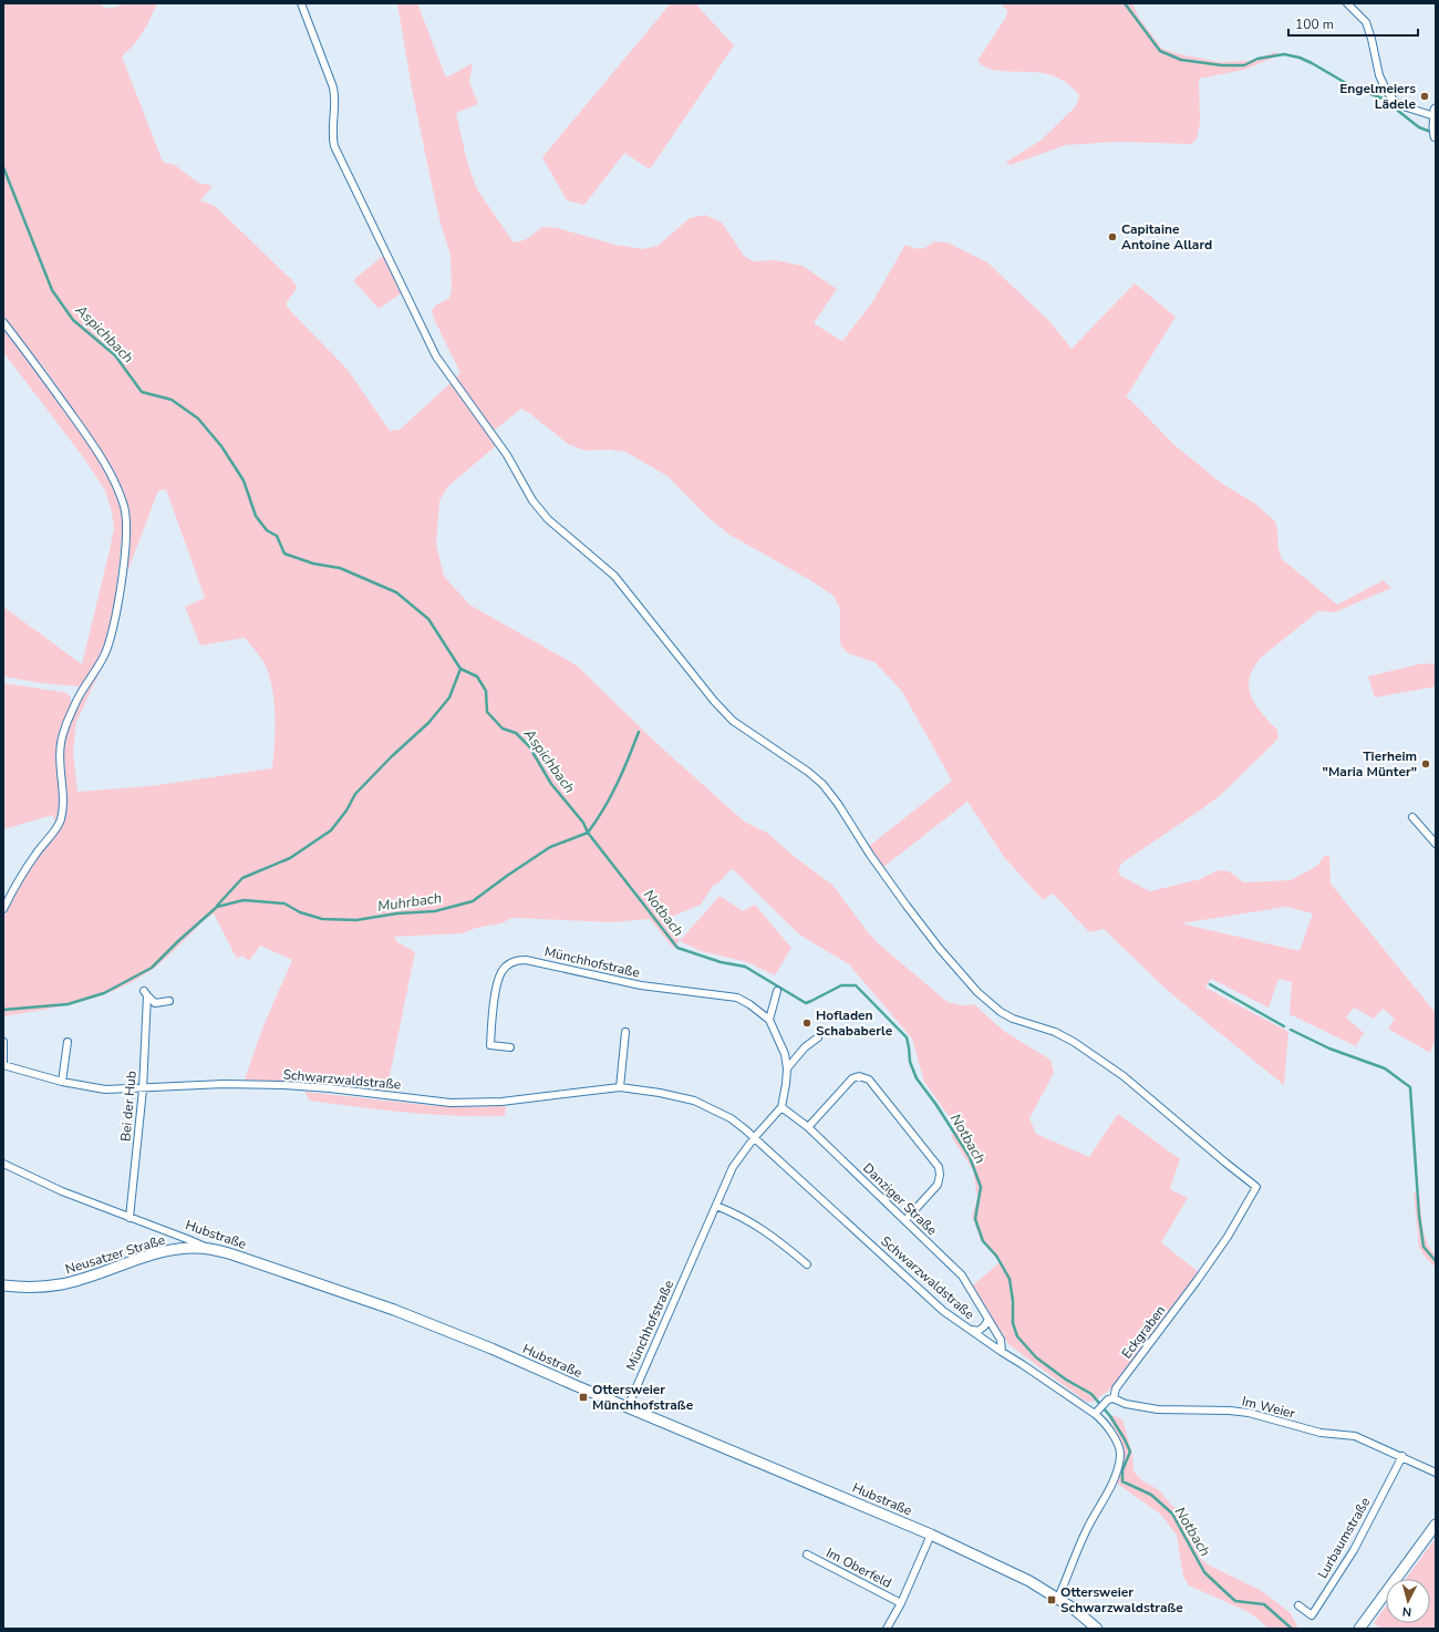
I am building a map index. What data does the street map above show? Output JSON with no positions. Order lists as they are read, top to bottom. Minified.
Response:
{"streets":{"main road":["Hubstraße","Neusatzer Straße"],"street":["Münchhofstraße","Schwarzwaldstraße","Bei der Hub","Danziger Straße","Eckgraben","Im Weier","Lurbaumstraße","Im Oberfeld"]},"crossings":[["Münchhofstraße","Schwarzwaldstraße"],["Münchhofstraße","Danziger Straße"],["Münchhofstraße","Hubstraße"],["Schwarzwaldstraße","Bei der Hub"],["Schwarzwaldstraße","Danziger Straße"],["Schwarzwaldstraße","Hubstraße"],["Bei der Hub","Hubstraße"],["Hubstraße","Neusatzer Straße"],["Hubstraße","Im Oberfeld"],["Eckgraben","Im Weier"],["Im Weier","Lurbaumstraße"]],"water":["Aspichbach","Muhrbach","Notbach"],"places":{"other":["Engelmeiers Lädele","Capitaine Antoine Allard","Tierheim \"Maria Münter\"","Hofladen Schababerle"],"transit":["Ottersweier Münchhofstraße","Ottersweier Schwarzwaldstraße"]},"scale_bar":"100 m","north":"bottom"}
